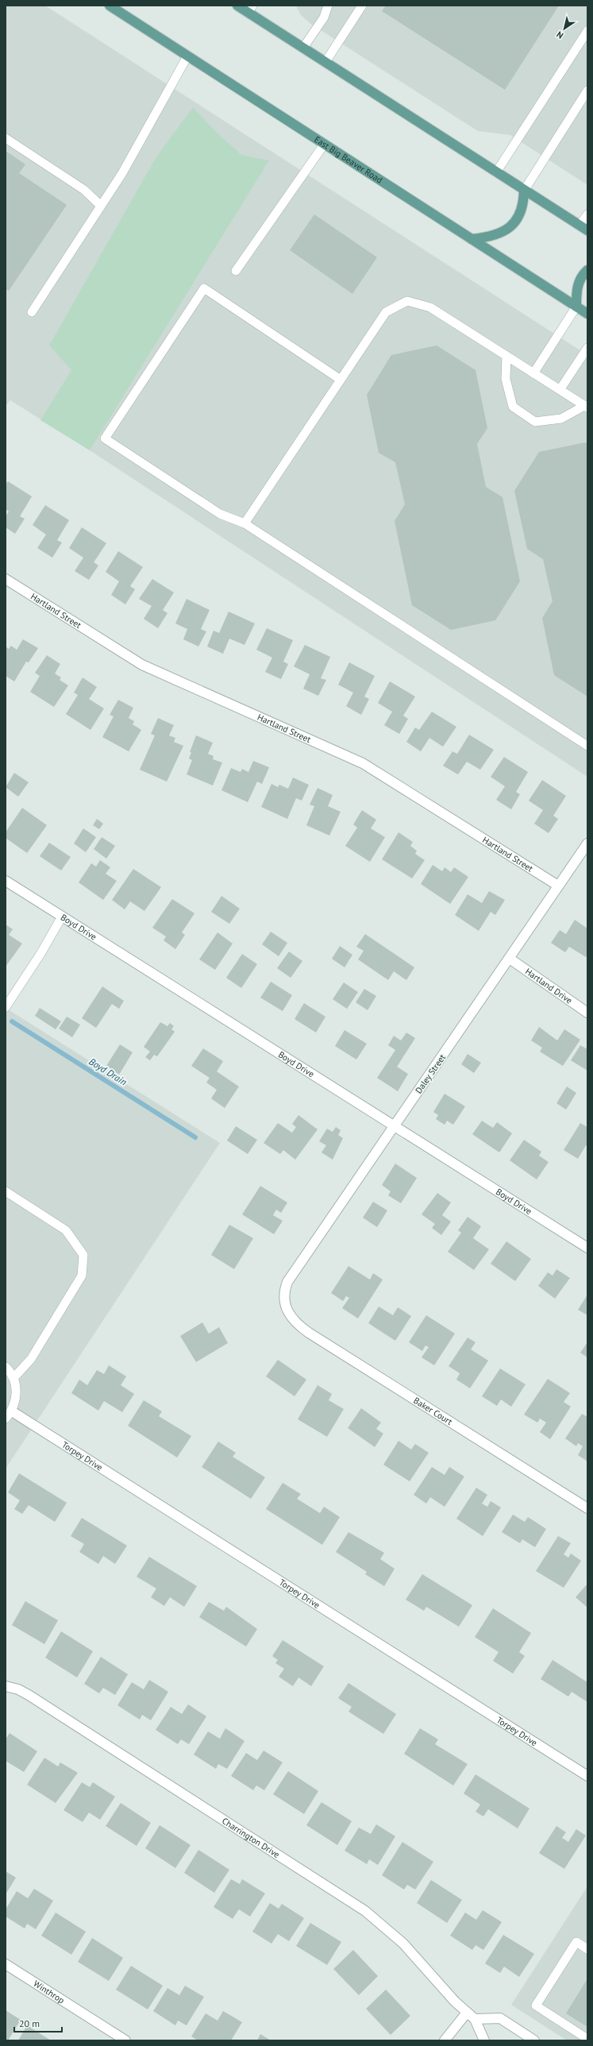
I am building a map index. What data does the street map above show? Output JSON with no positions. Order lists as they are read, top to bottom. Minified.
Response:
{"streets":{"main road":["East Big Beaver Road"],"street":["Hartland Street","Boyd Drive","Hartland Drive","Daley Street","Baker Court","Torpey Drive","Charrington Drive","Winthrop"]},"crossings":[["Hartland Street","Daley Street"],["Boyd Drive","Daley Street"],["Hartland Drive","Daley Street"],["Daley Street","Baker Court"]],"water":["Boyd Drain"],"scale_bar":"20 m","north":"bottom left"}
